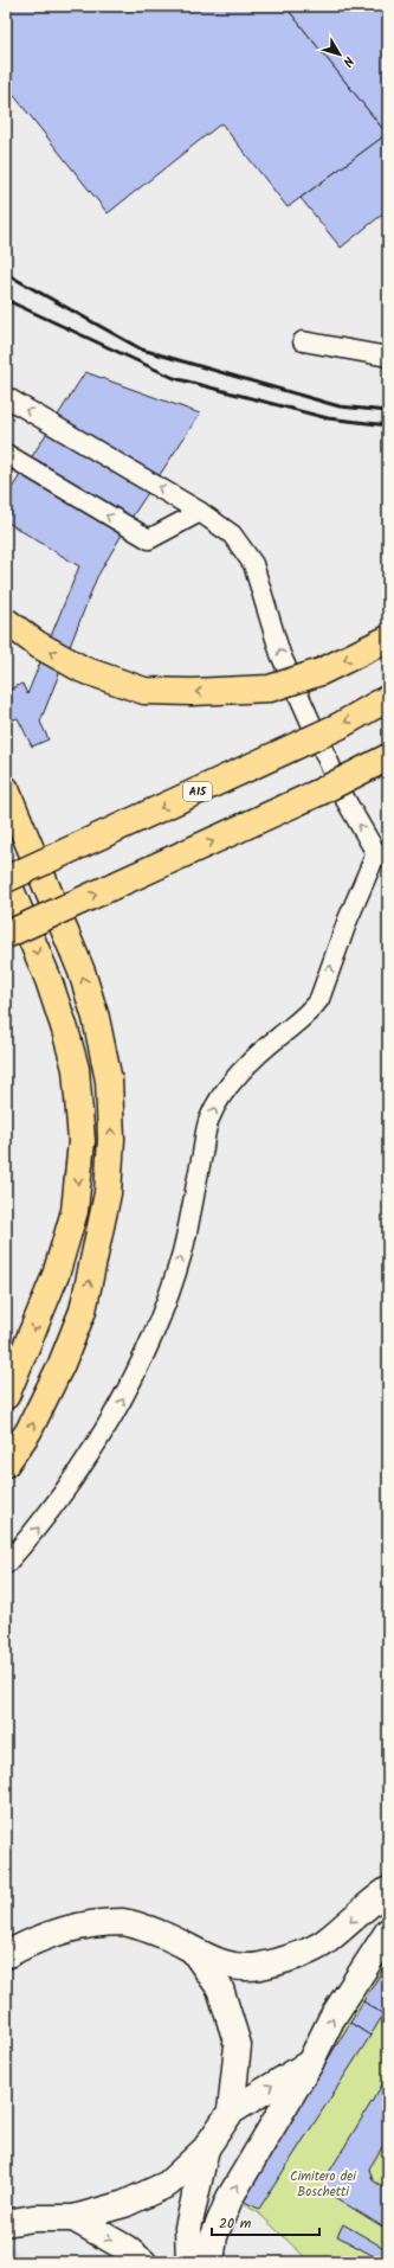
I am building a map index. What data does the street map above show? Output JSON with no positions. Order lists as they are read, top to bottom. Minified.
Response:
{"streets":{"highway":["A15"]},"parks":["Cimitero dei Boschetti"],"scale_bar":"20 m","north":"bottom right"}
